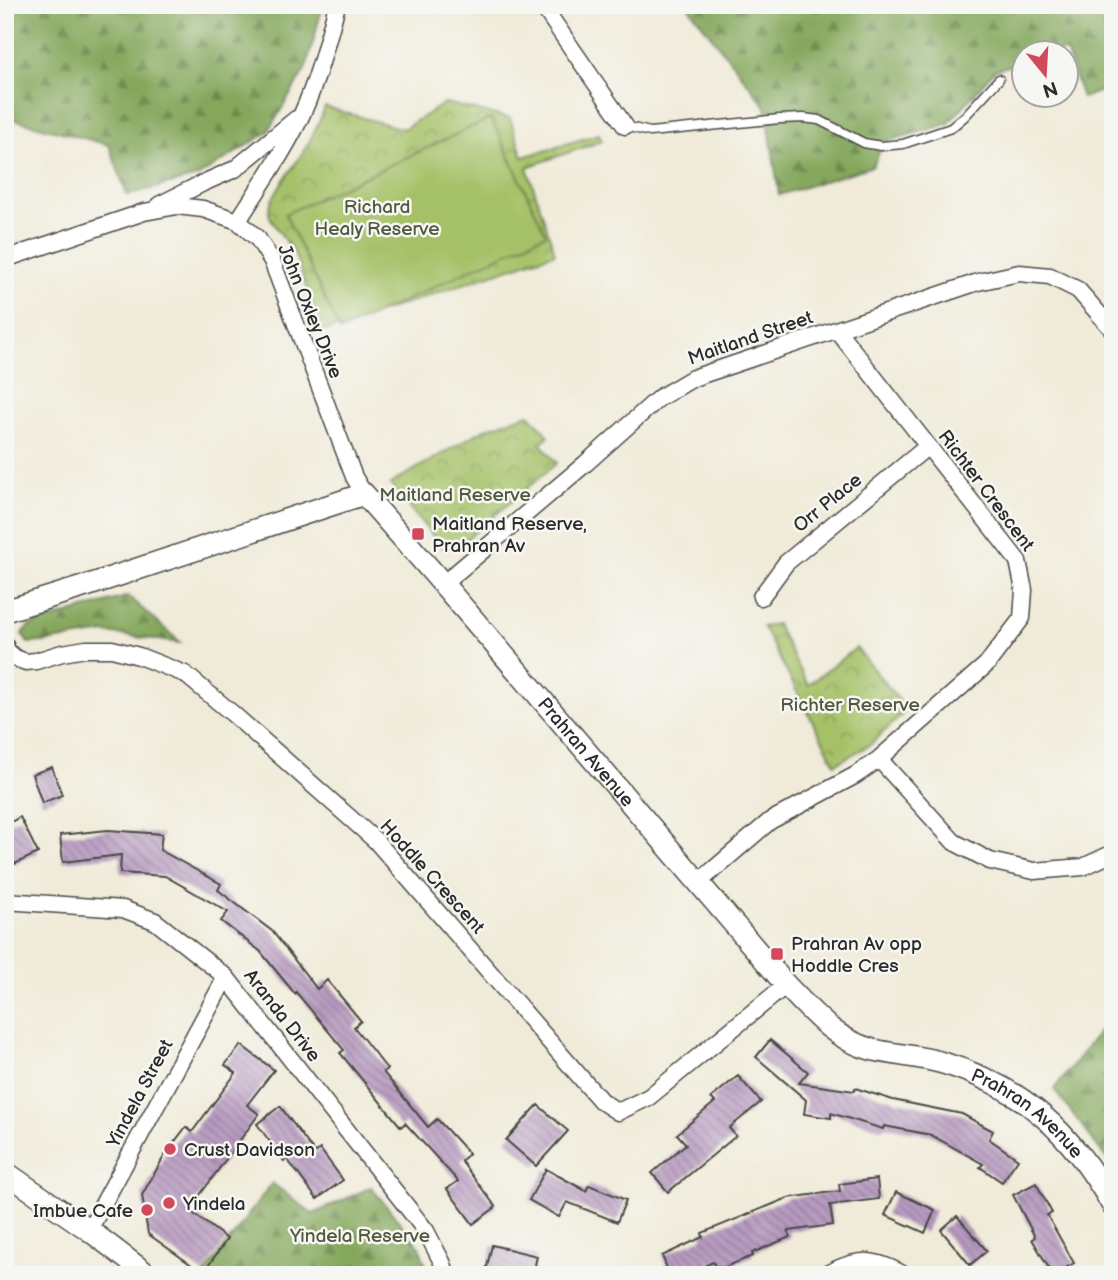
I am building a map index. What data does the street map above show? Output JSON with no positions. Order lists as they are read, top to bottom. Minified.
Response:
{"streets":{"street":["John Oxley Drive","Maitland Street","Richter Crescent","Orr Place","Prahran Avenue","Hoddle Crescent","Aranda Drive","Yindela Street"]},"crossings":[["John Oxley Drive","Prahran Avenue"],["Maitland Street","Richter Crescent"],["Maitland Street","Prahran Avenue"],["Richter Crescent","Orr Place"],["Richter Crescent","Prahran Avenue"],["Prahran Avenue","Hoddle Crescent"],["Aranda Drive","Yindela Street"]],"parks":["Richard Healy Reserve","Maitland Reserve","Richter Reserve","Yindela Reserve"],"places":{"transit":["Maitland Reserve, Prahran Av","Prahran Av opp Hoddle Cres"],"other":["Crust Davidson","Yindela","Imbue Cafe"]},"north":"bottom"}
